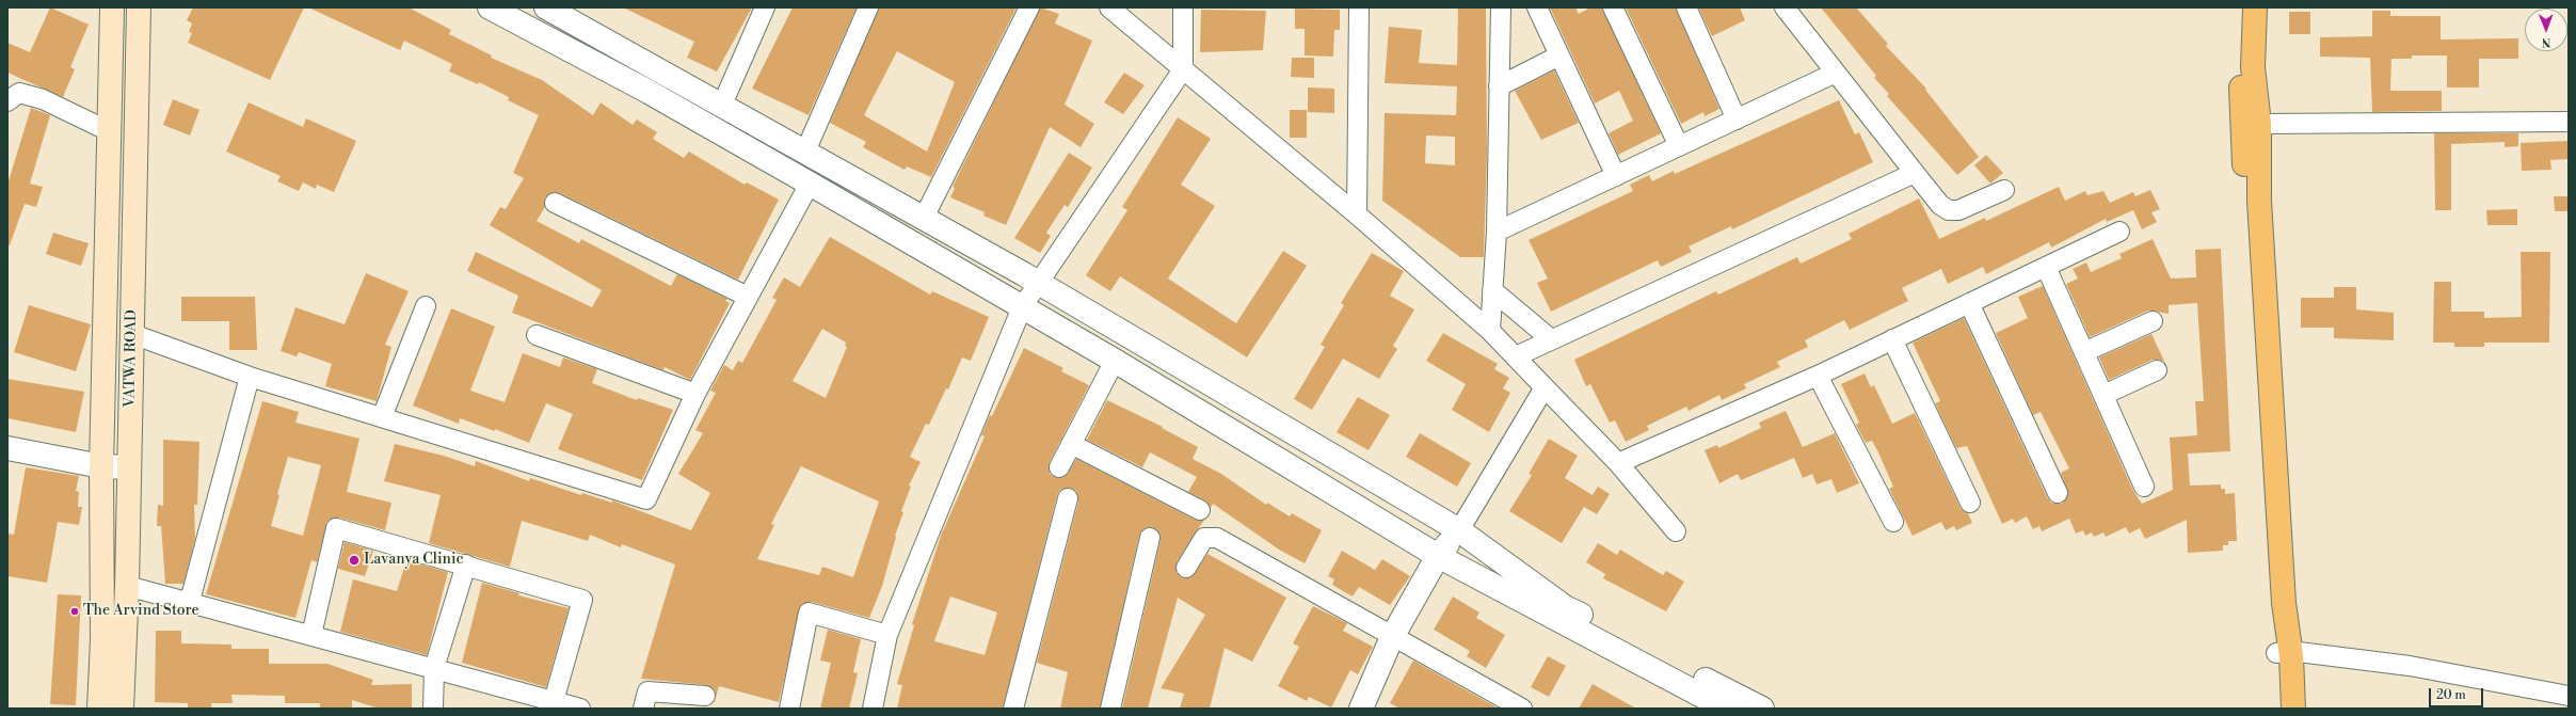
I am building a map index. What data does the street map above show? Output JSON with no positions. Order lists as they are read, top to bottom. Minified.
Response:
{"streets":{"main road":["VATWA ROAD"]},"places":["Lavanya Clinic","The Arvind Store"],"scale_bar":"20 m","north":"bottom"}
